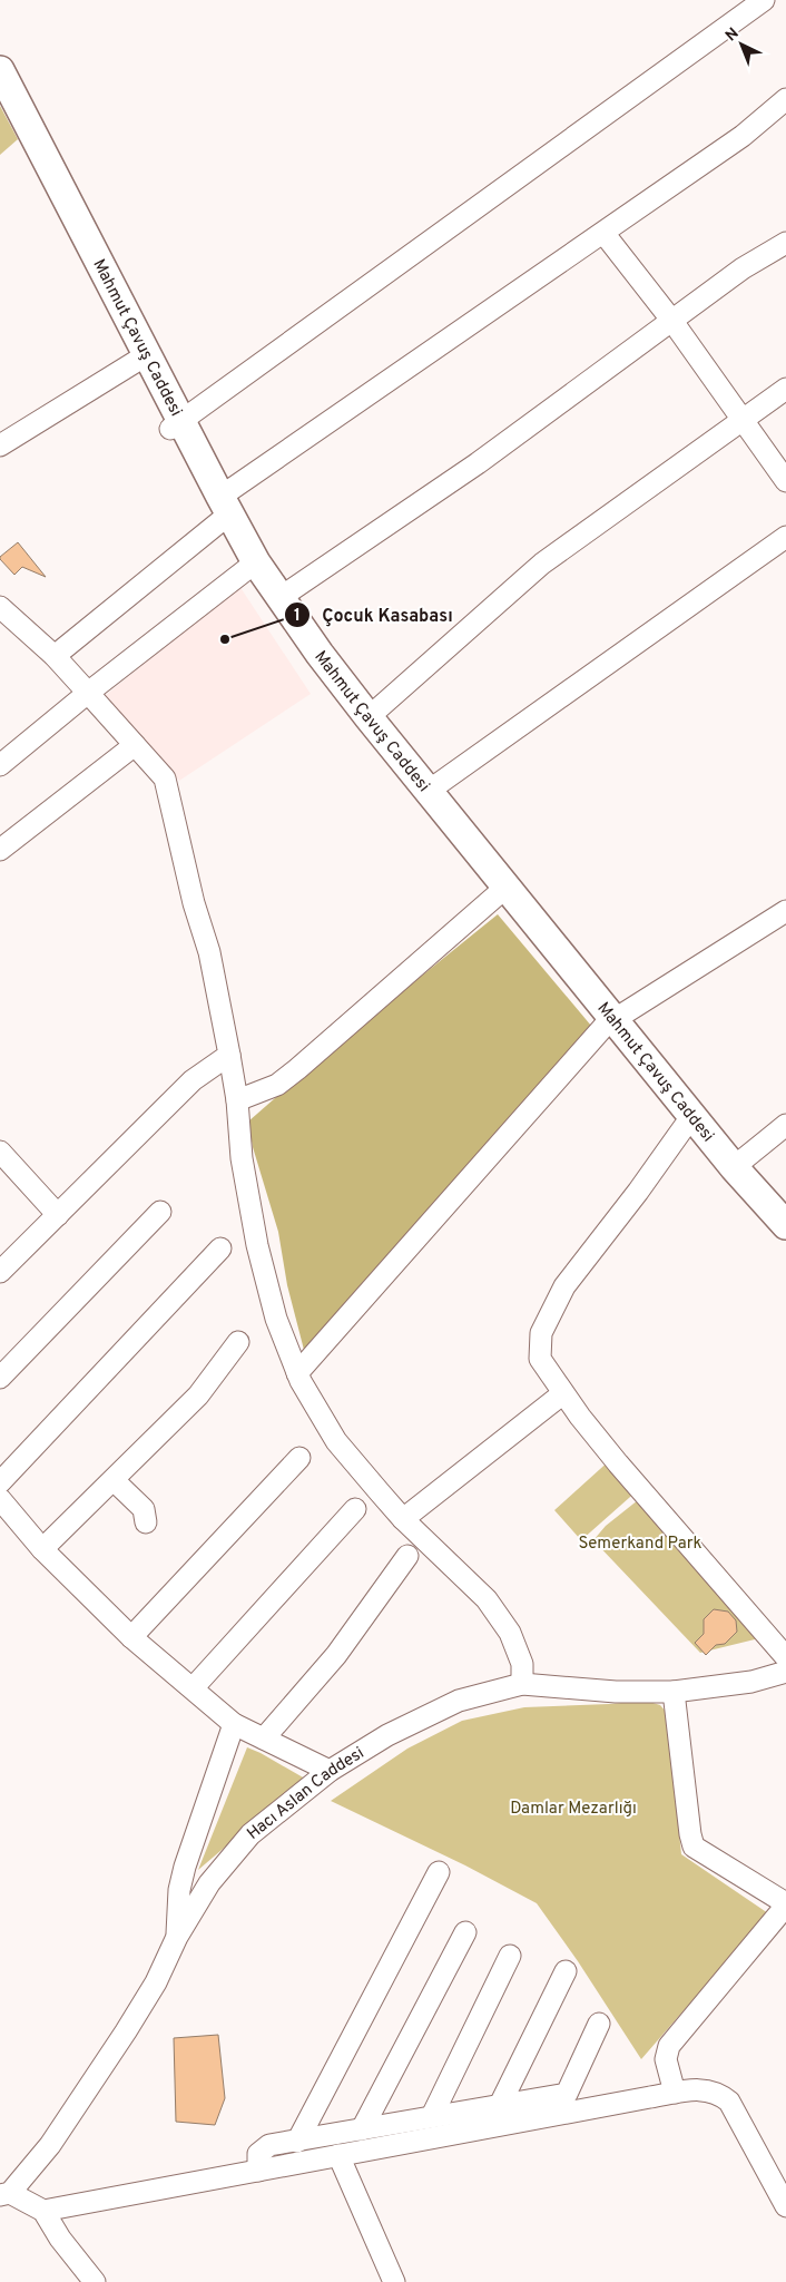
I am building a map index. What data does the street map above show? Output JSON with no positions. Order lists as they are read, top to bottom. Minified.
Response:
{"streets":{"main road":["Mahmut Çavuş Caddesi"],"street":["Hacı Aslan Caddesi"]},"parks":["Semerkand Park","Damlar Mezarlığı"],"places":["Çocuk Kasabası"],"north":"top left"}
